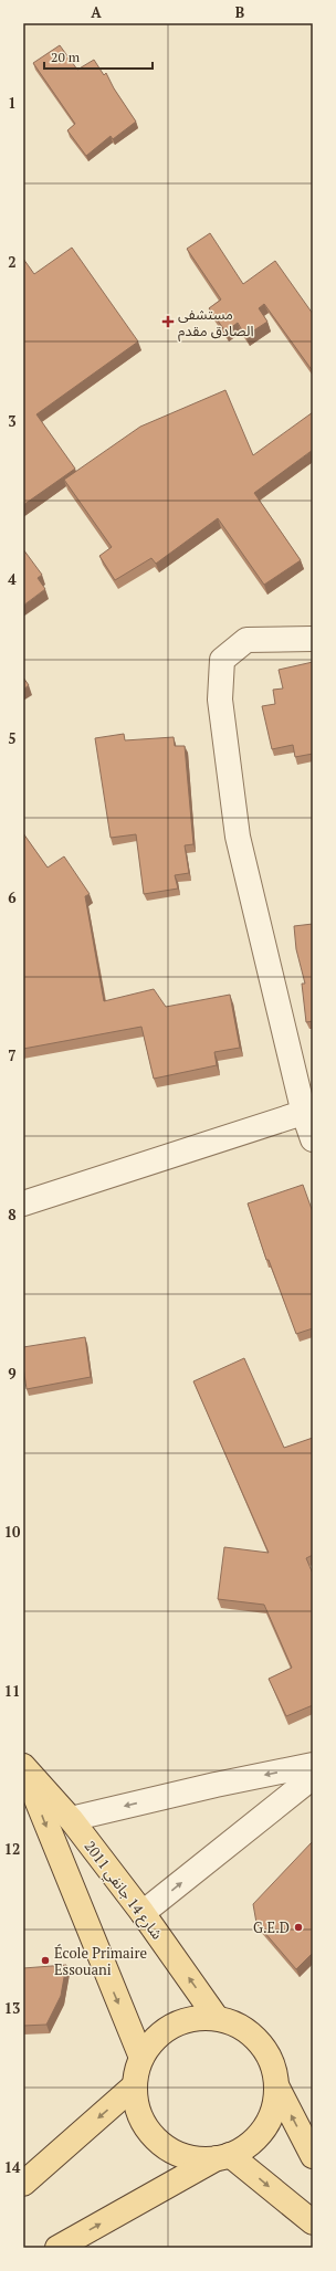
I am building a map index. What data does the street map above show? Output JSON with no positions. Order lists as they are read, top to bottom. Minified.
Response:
{"streets":{"main road":["شارع 14 جانفي 2011"]},"places":{"health":["مستشفى الصادق مقدم"],"other":["G.E.D","École Primaire Essouani"]},"scale_bar":"20 m","grid":{"columns":["A","B"],"rows":["1","2","3","4","5","6","7","8","9","10","11","12","13","14"]}}
